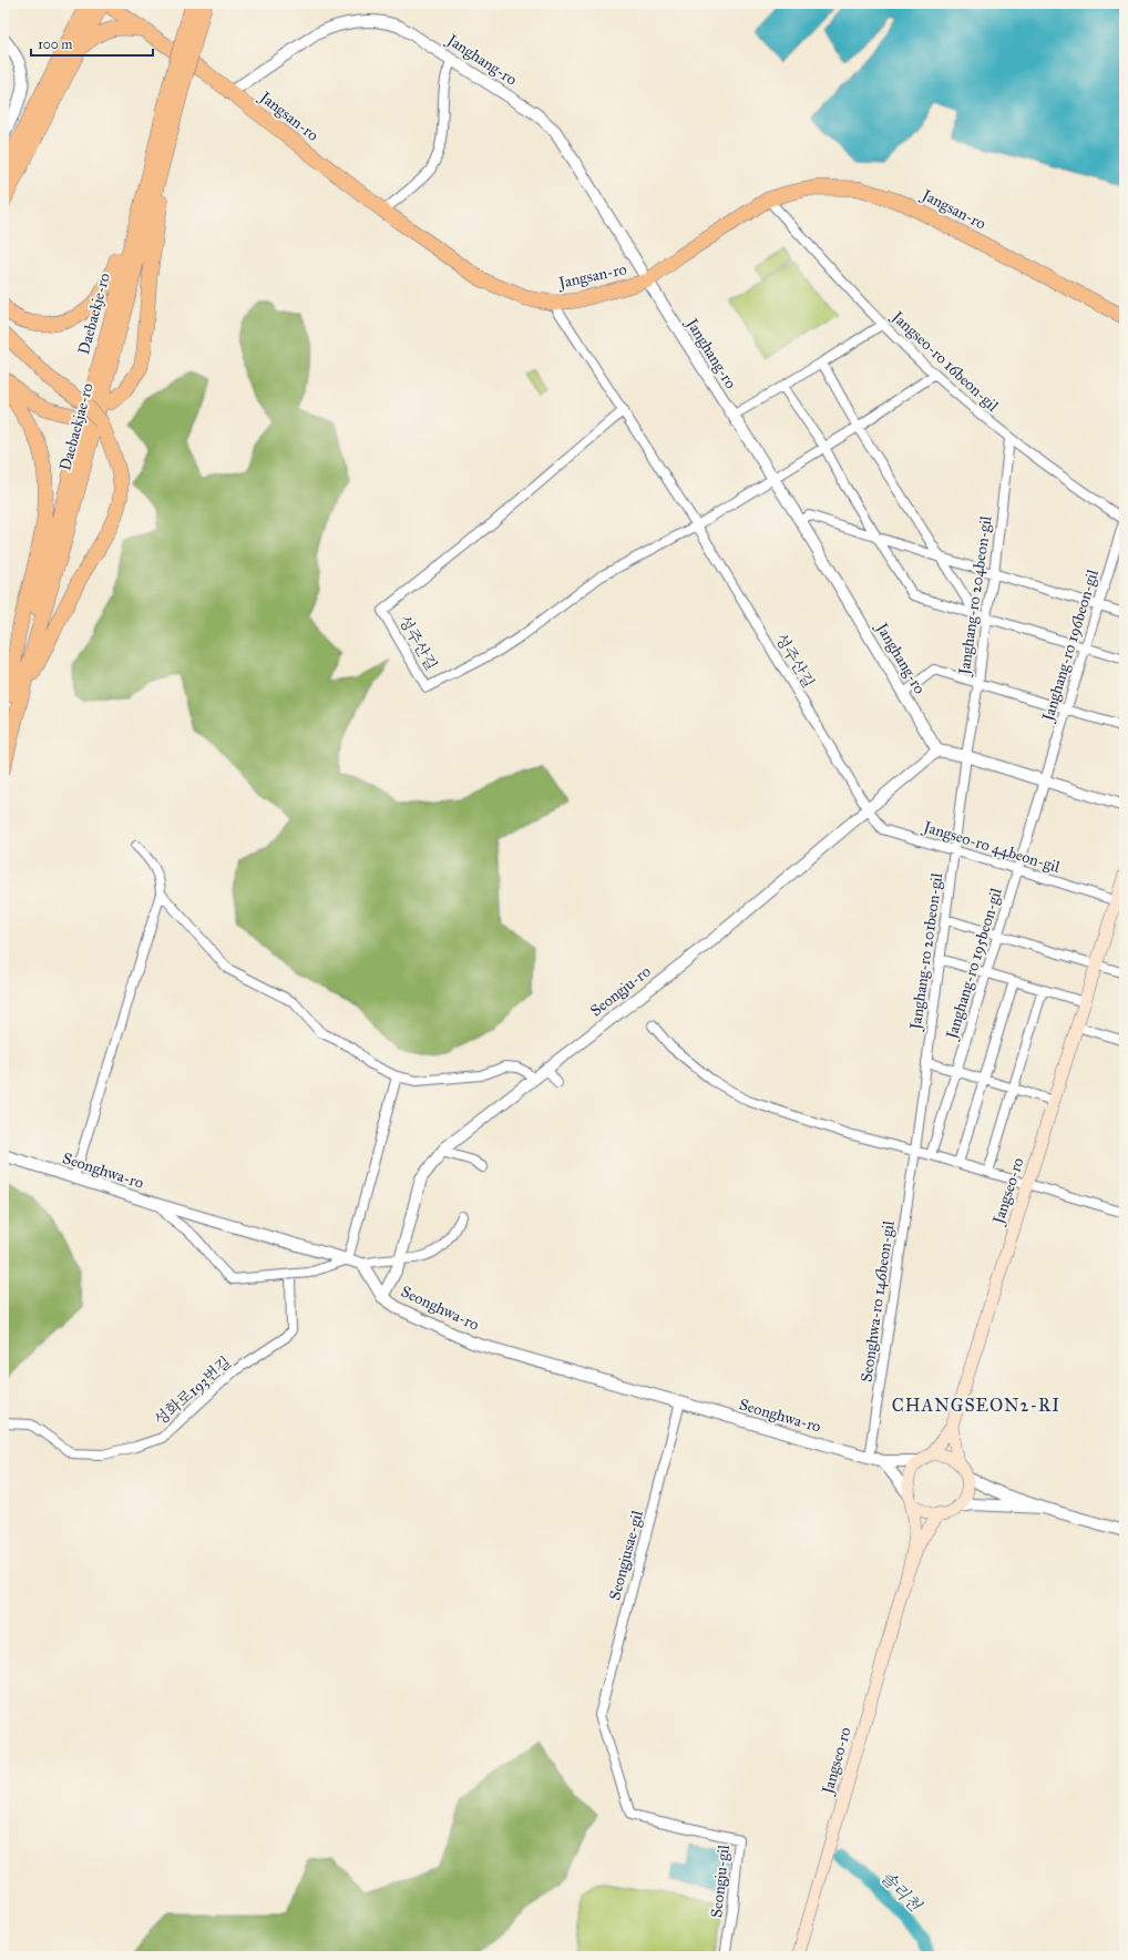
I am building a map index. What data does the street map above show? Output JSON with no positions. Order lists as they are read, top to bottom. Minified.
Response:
{"streets":{"main road":["Jangsan-ro","Daebaekjae-ro","Jangseo-ro"],"street":["Janghang-ro","Jangseo-ro 16beon-gil","Janghang-ro 204beon-gil","성주산길","Janghang-ro 196beon-gil","Jangseo-ro 44beon-gil","Janghang-ro 201beon-gil","Janghang-ro 195beon-gil","Seongju-ro","Seonghwa-ro","Seonghwa-ro 146beon-gil","성화로193번길","Seongjusae-gil","Seongju-gil"]},"crossings":[["Janghang-ro","Jangsan-ro"],["Janghang-ro","성주산길"],["Janghang-ro","Seongju-ro"],["Jangsan-ro","Jangseo-ro 16beon-gil"],["Jangsan-ro","성주산길"],["Jangseo-ro 16beon-gil","Janghang-ro 204beon-gil"],["Jangseo-ro 16beon-gil","성주산길"],["Jangseo-ro 16beon-gil","Janghang-ro 196beon-gil"],["Janghang-ro 204beon-gil","Janghang-ro 201beon-gil"],["성주산길","Jangseo-ro 44beon-gil"],["성주산길","Seongju-ro"],["Janghang-ro 196beon-gil","Janghang-ro 195beon-gil"],["Jangseo-ro 44beon-gil","Janghang-ro 201beon-gil"],["Jangseo-ro 44beon-gil","Janghang-ro 195beon-gil"],["Jangseo-ro 44beon-gil","Seongju-ro"],["Jangseo-ro 44beon-gil","Jangseo-ro"],["Janghang-ro 201beon-gil","Seonghwa-ro 146beon-gil"],["Seongju-ro","Seonghwa-ro"],["Seonghwa-ro","Seonghwa-ro 146beon-gil"],["Seonghwa-ro","Seongjusae-gil"],["Seongjusae-gil","Seongju-gil"]],"districts":["CHANGSEON2-RI"],"water":["솔리천"],"scale_bar":"100 m"}
